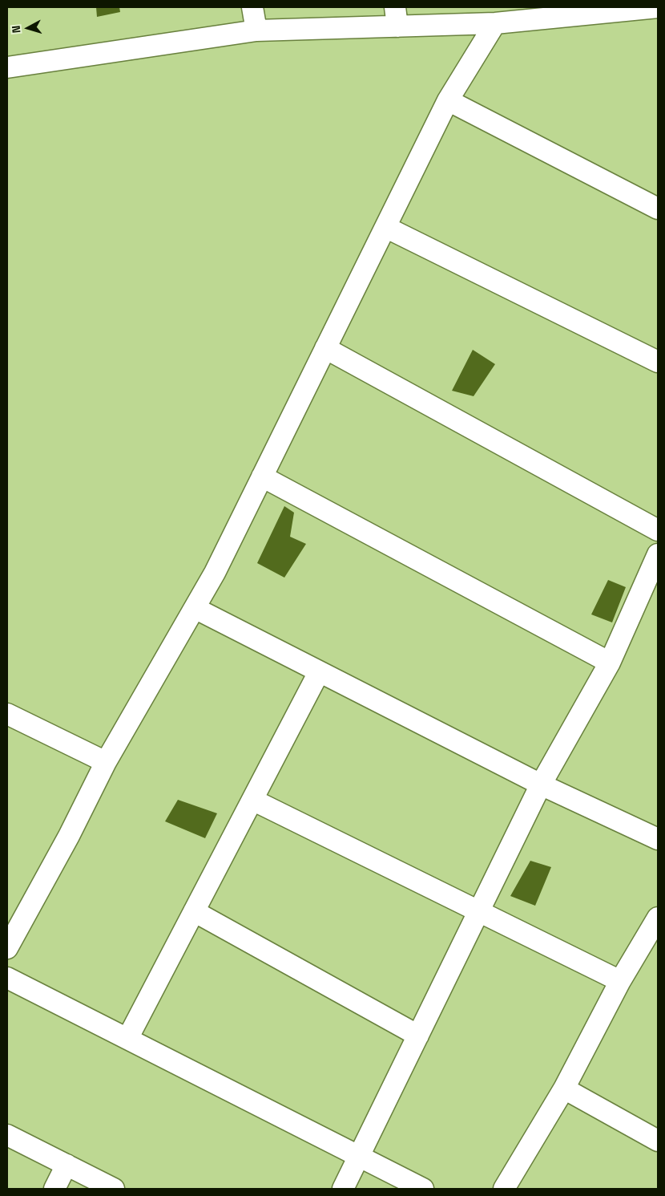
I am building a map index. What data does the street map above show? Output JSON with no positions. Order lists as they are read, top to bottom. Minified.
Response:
{"north":"left"}
